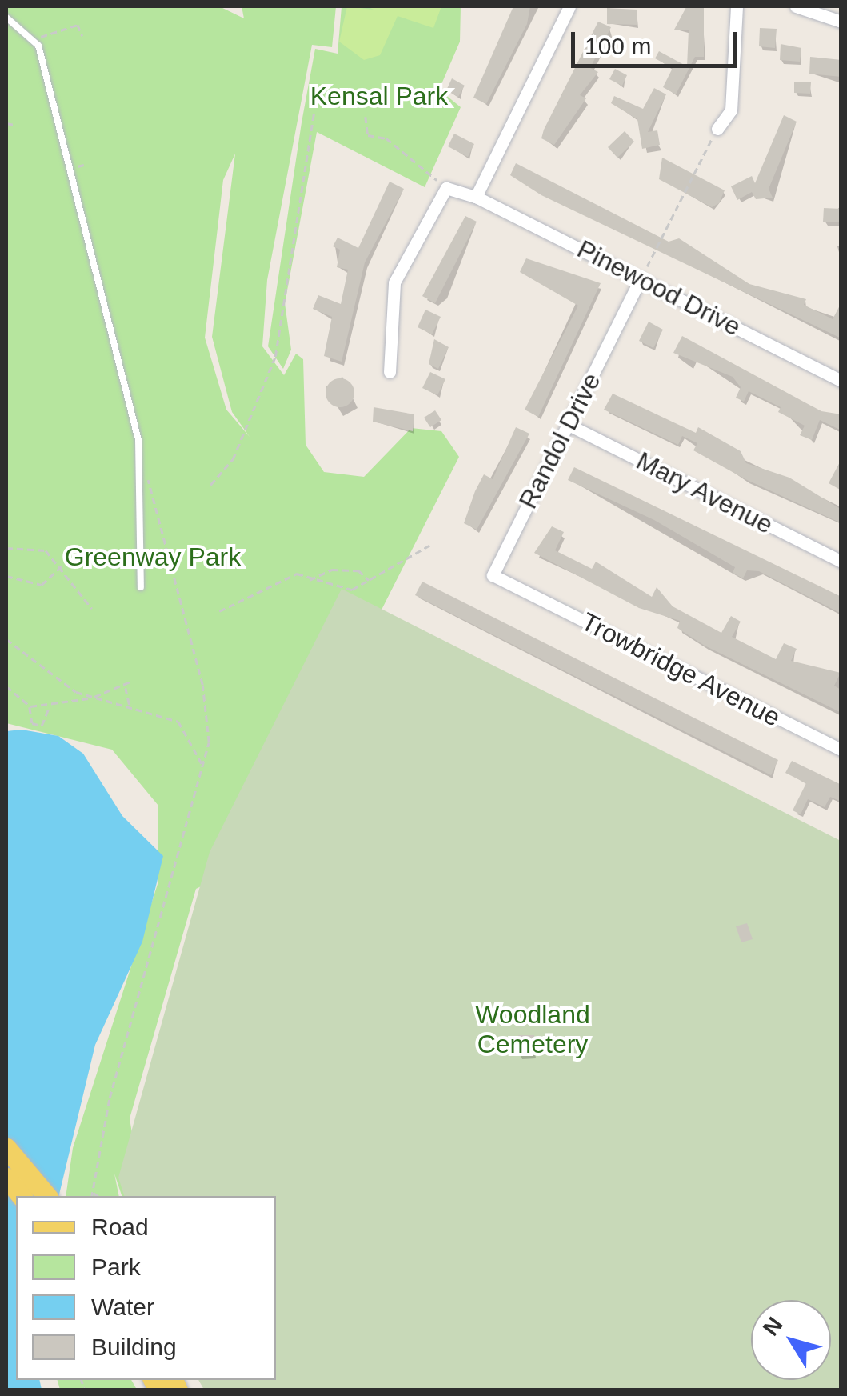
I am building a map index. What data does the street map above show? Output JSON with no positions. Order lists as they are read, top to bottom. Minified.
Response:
{"streets":{"street":["Pinewood Drive","Randol Drive","Mary Avenue","Trowbridge Avenue"]},"crossings":[["Pinewood Drive","Randol Drive"],["Randol Drive","Mary Avenue"],["Randol Drive","Trowbridge Avenue"]],"parks":["Kensal Park","Greenway Park","Woodland Cemetery"],"legend":["Road","Park","Water","Building"],"scale_bar":"100 m","north":"top left"}
